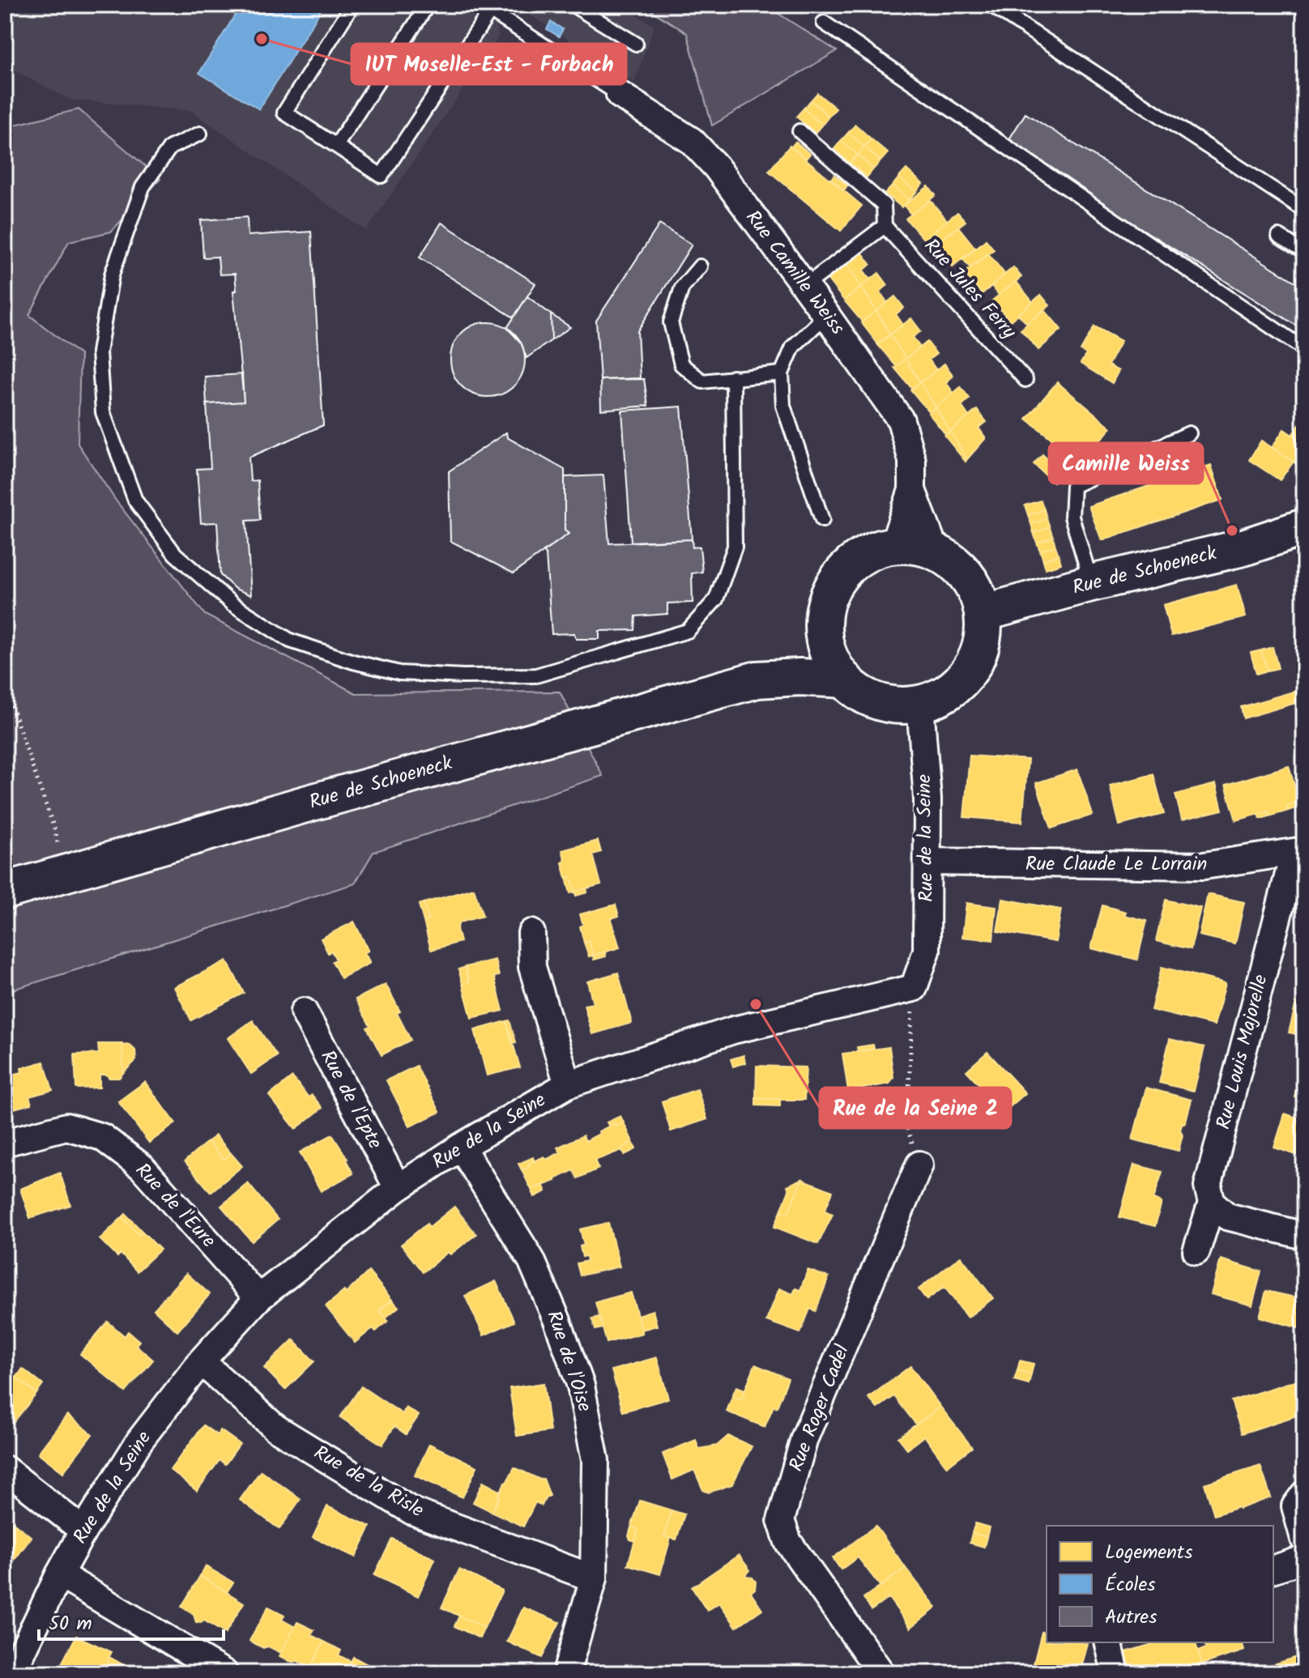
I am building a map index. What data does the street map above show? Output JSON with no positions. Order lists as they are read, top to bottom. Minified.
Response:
{"streets":{"main road":["Rue de Schoeneck"],"street":["Rue Camille Weiss","Rue de la Seine","Rue Claude Le Lorrain","Rue Louis Majorelle","Rue de l'Epte","Rue de l'Eure","Rue de l'Oise","Rue Roger Cadel","Rue de la Risle"],"lane":["Rue Jules Ferry"]},"crossings":[["Rue Camille Weiss","Rue de Schoeneck"],["Rue Camille Weiss","Rue de la Seine"],["Rue de Schoeneck","Rue de la Seine"],["Rue de la Seine","Rue Claude Le Lorrain"],["Rue de la Seine","Rue de l'Epte"],["Rue de la Seine","Rue de l'Eure"],["Rue de la Seine","Rue de l'Oise"],["Rue de la Seine","Rue de la Risle"],["Rue Claude Le Lorrain","Rue Louis Majorelle"],["Rue de l'Oise","Rue de la Risle"]],"places":["IUT Moselle-Est - Forbach","Camille Weiss","Rue de la Seine 2"],"legend":["Logements","Écoles","Autres"],"scale_bar":"50 m"}
